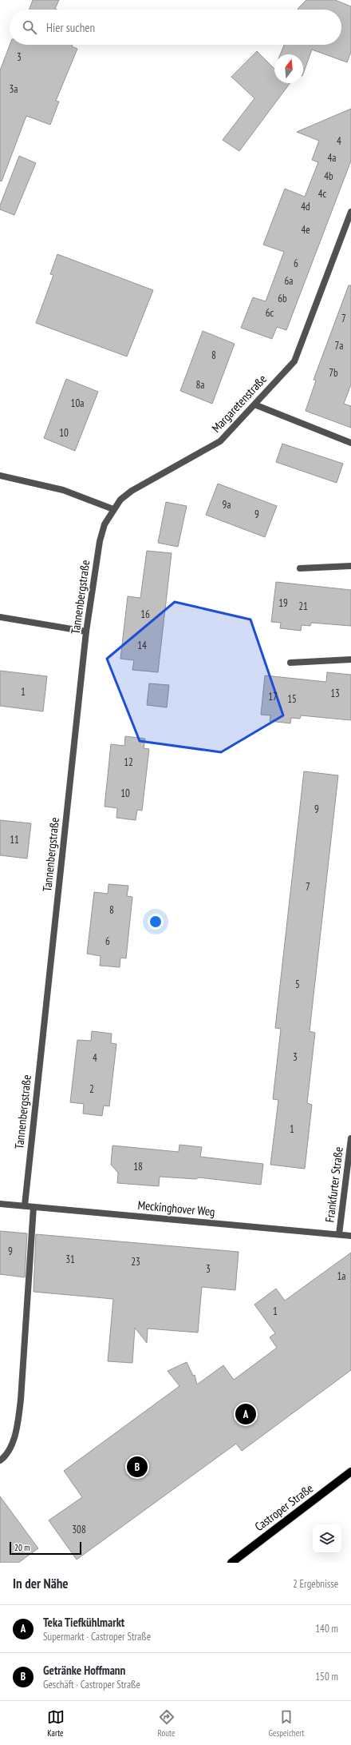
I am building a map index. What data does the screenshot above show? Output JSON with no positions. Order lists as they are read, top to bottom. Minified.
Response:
{"streets":{"main road":["Castroper Straße"],"street":["Margaretenstraße","Tannenbergstraße","Frankfurter Straße","Meckinghover Weg"]},"crossings":[["Margaretenstraße","Tannenbergstraße"],["Tannenbergstraße","Meckinghover Weg"],["Frankfurter Straße","Meckinghover Weg"]],"house_numbers":["3","3a","4","4a","4b","4c","4d","4e","6","6a","6b","6c","7","7a","8","7b","8a","10a","10","9a","9","19","21","16","14","1","13","17","15","12","10","9","11","7","8","6","5","3","4","2","1","18","9","31","23","3","1a","1","308"],"scale_bar":"20 m","north":"top","page":{"search":"Hier suchen","pins":["A","B"],"scale":"20 m","heading":["In der Nähe","2 Ergebnisse"],"list":[{"mark":"A","name":"Teka Tiefkühlmarkt","note":"Supermarkt · Castroper Straße","value":"140 m"},{"mark":"B","name":"Getränke Hoffmann","note":"Geschäft · Castroper Straße","value":"150 m"}],"nav":["Karte","Route","Gespeichert"]}}
